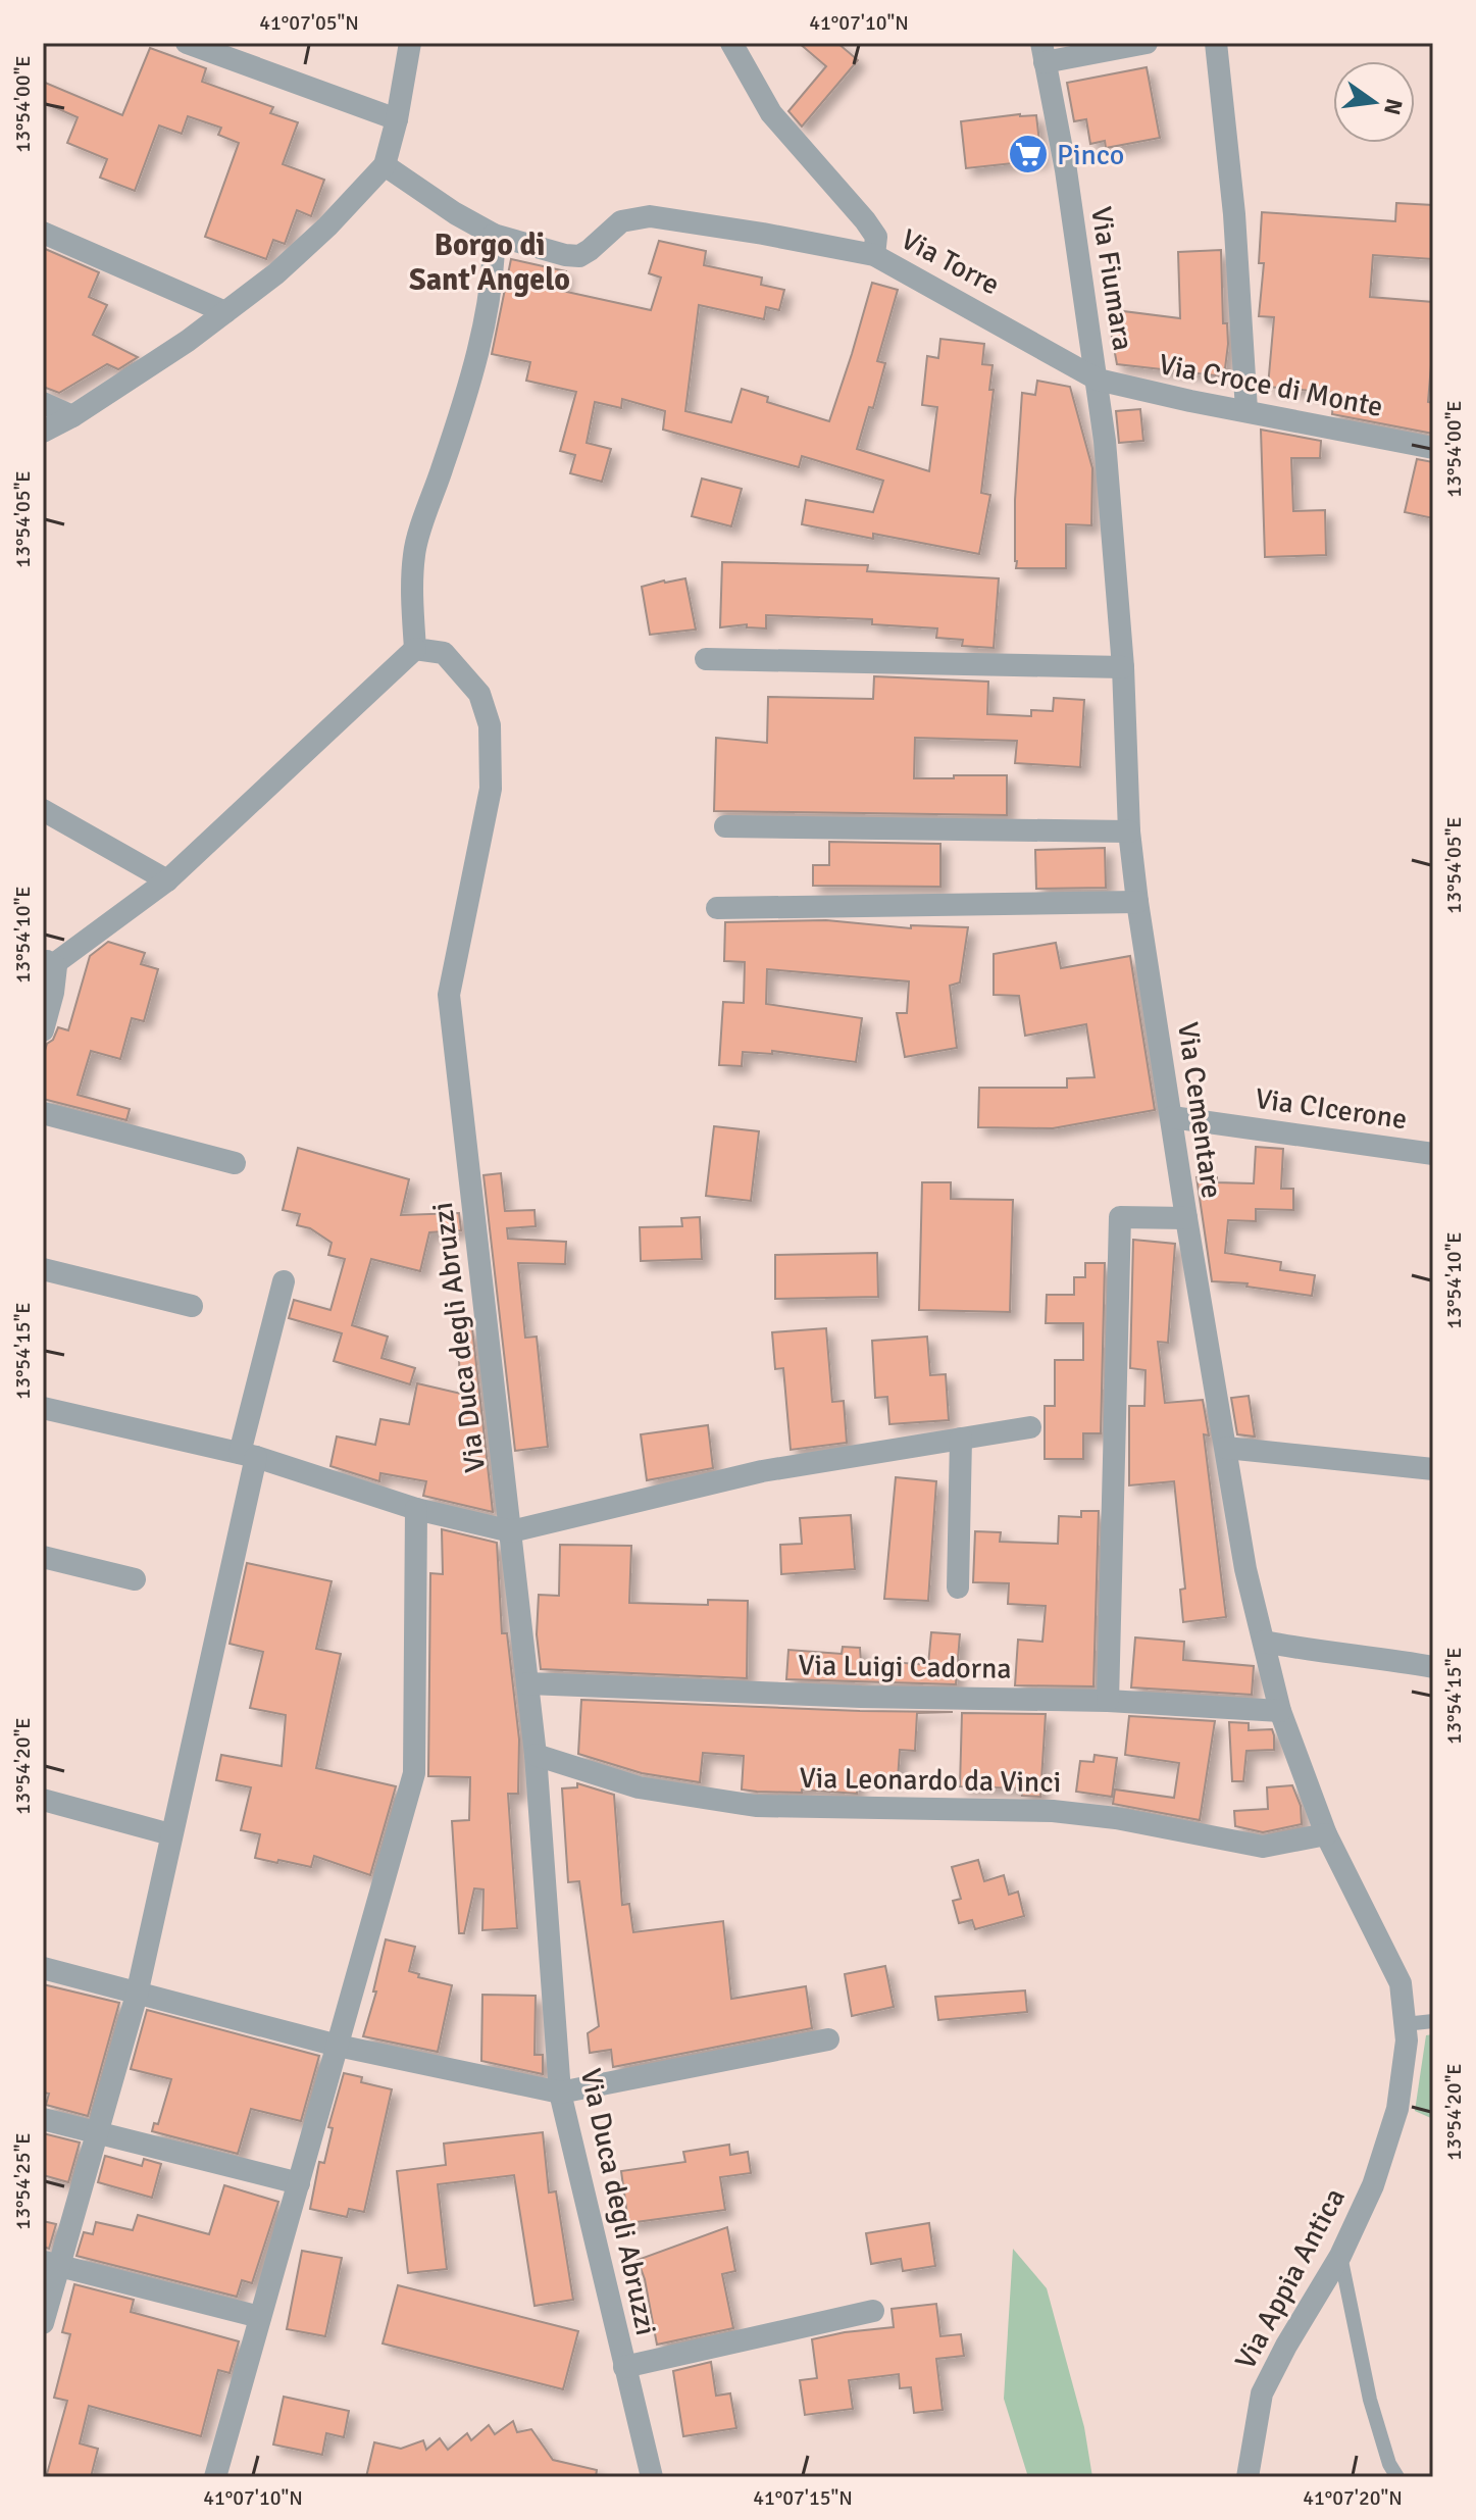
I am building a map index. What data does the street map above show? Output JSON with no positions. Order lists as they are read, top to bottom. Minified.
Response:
{"streets":{"street":["Via Torre","Via Fiumara","Via Croce di Monte","Via CIcerone","Via Cementare","Via Duca degli Abruzzi","Via Luigi Cadorna","Via Leonardo da Vinci","Via Appia Antica"]},"crossings":[["Via Torre","Via Fiumara"],["Via Torre","Via Croce di Monte"],["Via Torre","Via Cementare"],["Via Fiumara","Via Croce di Monte"],["Via Fiumara","Via Cementare"],["Via Croce di Monte","Via Cementare"],["Via CIcerone","Via Cementare"],["Via Cementare","Via Luigi Cadorna"],["Via Cementare","Via Leonardo da Vinci"],["Via Cementare","Via Appia Antica"],["Via Duca degli Abruzzi","Via Luigi Cadorna"],["Via Duca degli Abruzzi","Via Leonardo da Vinci"],["Via Leonardo da Vinci","Via Appia Antica"]],"districts":["Borgo di Sant'Angelo"],"places":{"supermarket":["Pinco"]},"north":"right","coordinates":["41°07'05\"N","41°07'10\"N","13°54'00\"E","13°54'05\"E","13°54'10\"E","13°54'15\"E","13°54'20\"E","13°54'25\"E","41°07'15\"N","41°07'20\"N"]}
